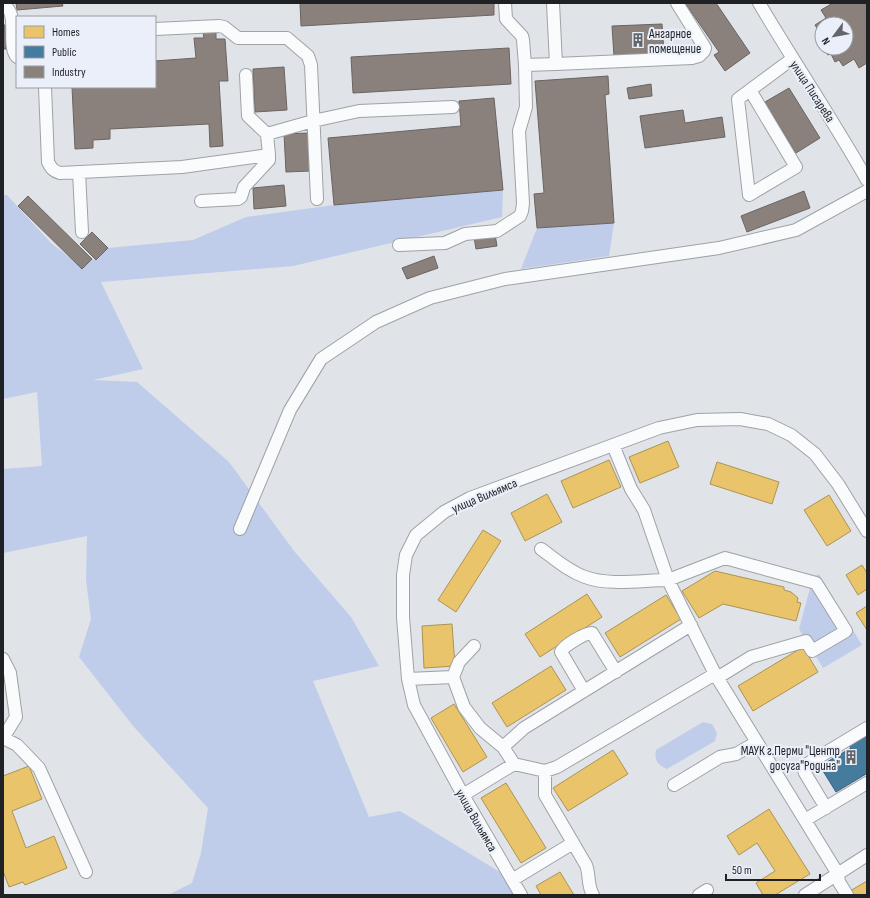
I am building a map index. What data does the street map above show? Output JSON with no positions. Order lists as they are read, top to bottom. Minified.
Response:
{"streets":{"street":["улица Писарева","улица Вильямса"]},"places":{"building":["Ангарное помещение","МАУК г.Перми \"Центр досуга\"Родина\""]},"legend":["Homes","Public","Industry"],"scale_bar":"50 m","north":"bottom left"}
